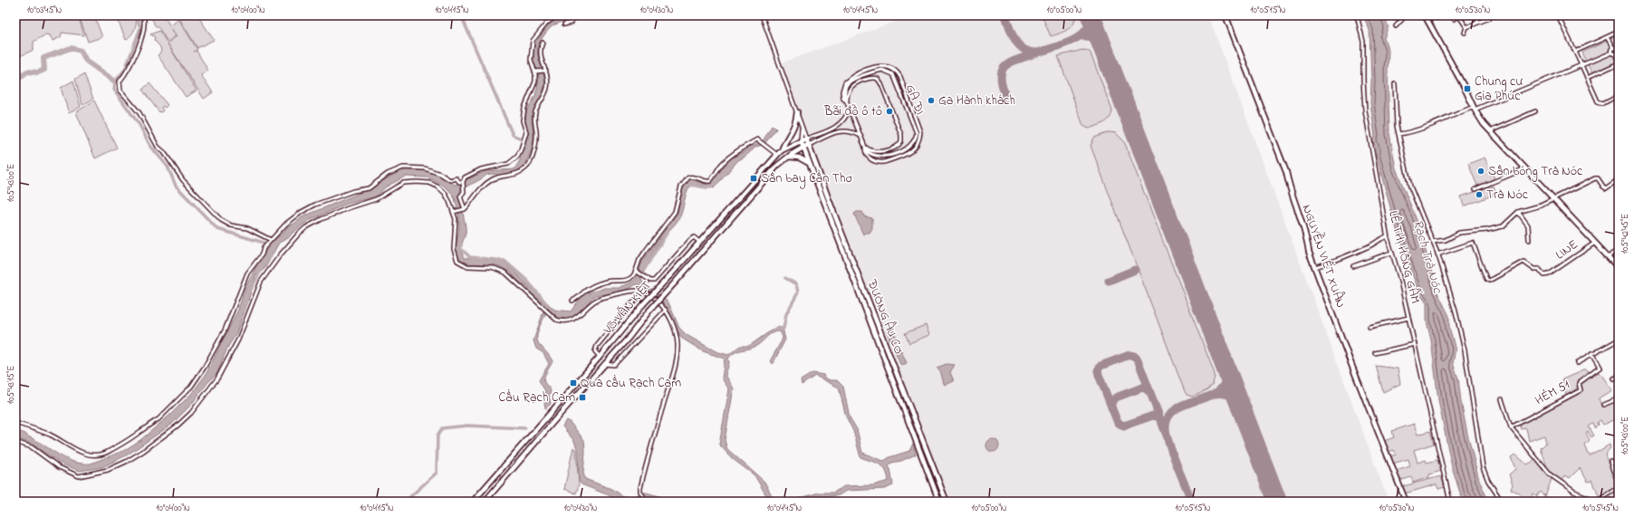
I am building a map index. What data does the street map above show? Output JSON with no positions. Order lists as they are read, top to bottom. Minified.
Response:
{"streets":{"main road":["NGUYỄN VIẾT XUÂN","VÕ VĂN KIỆT","ĐƯỜNG ÂU CƠ"],"street":["GA ĐI","LINE","LÊ THỊ HỒNG GẤM","HẺM 51"]},"crossings":[["VÕ VĂN KIỆT","ĐƯỜNG ÂU CƠ"]],"water":["Rạch Trà Nóc"],"places":{"transit":["Chung cư Gia Phúc","Sân bay Cần Thơ","Qua cầu Rạch Cam","Cầu Rạch Cam"],"other":["Ga Hành khách","Bãi đỗ ô tô","Sân bóng Trà Nóc","Trà Nóc"]},"coordinates":["10°03'45\"N","10°04'00\"N","10°04'15\"N","10°04'30\"N","10°04'45\"N","10°05'00\"N","10°05'15\"N","10°05'30\"N","105°43'00\"E","105°42'45\"E","105°43'15\"E","10°05'45\"N"]}
